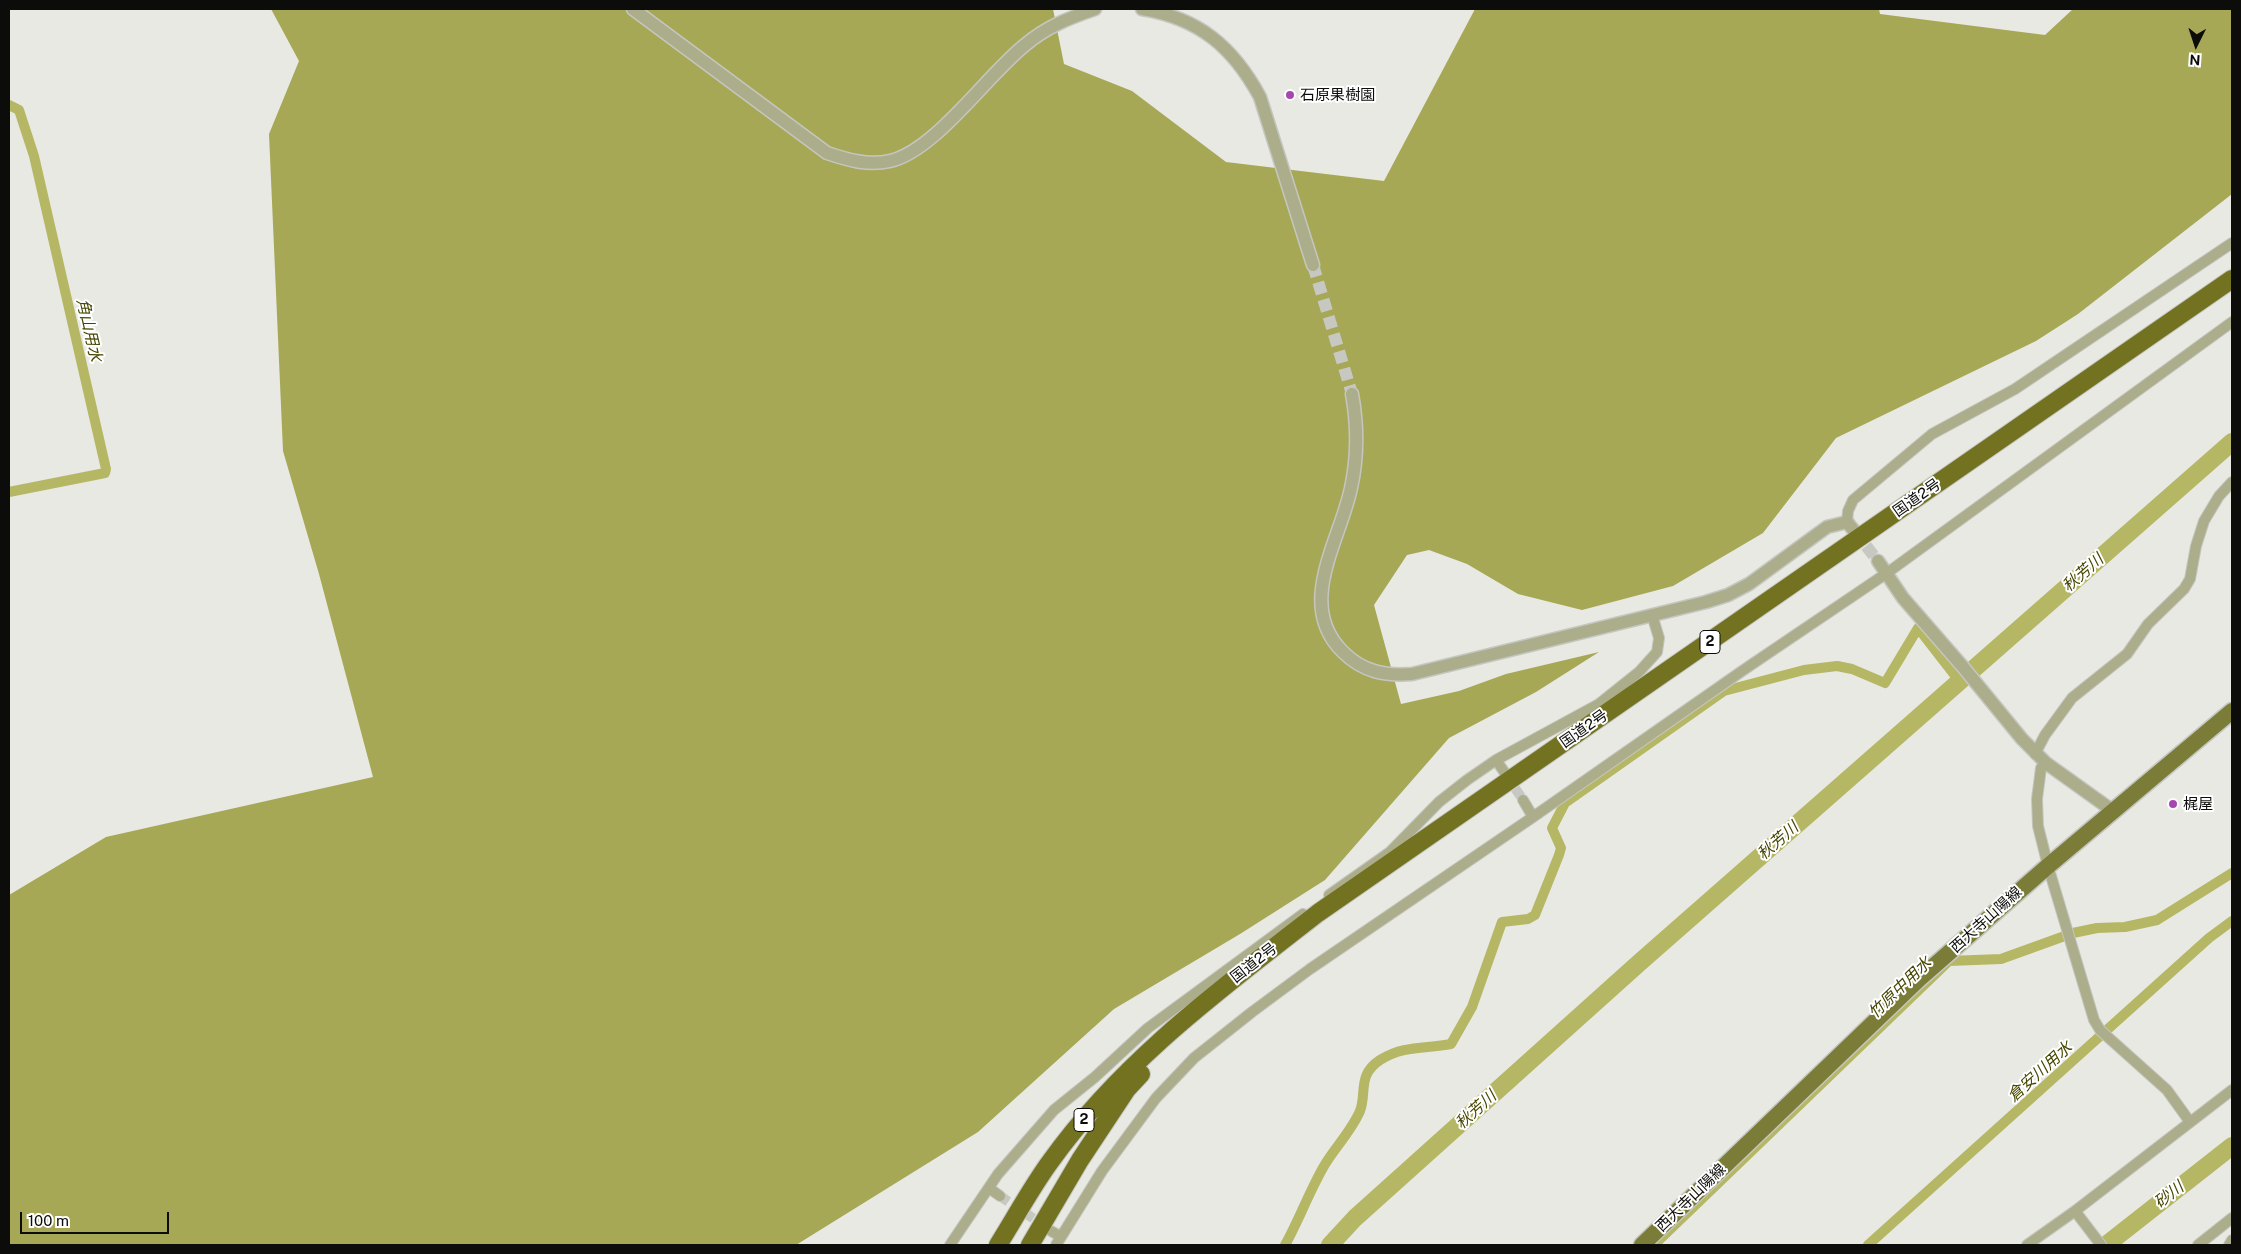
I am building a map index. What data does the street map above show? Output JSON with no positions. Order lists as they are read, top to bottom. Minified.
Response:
{"streets":{"highway":["国道2号","2"],"main road":["西大寺山陽線"]},"water":["角山用水","秋芳川","竹原中用水","倉安川用水","砂川"],"places":["石原果樹園","梶屋"],"scale_bar":"100 m","north":"bottom"}
